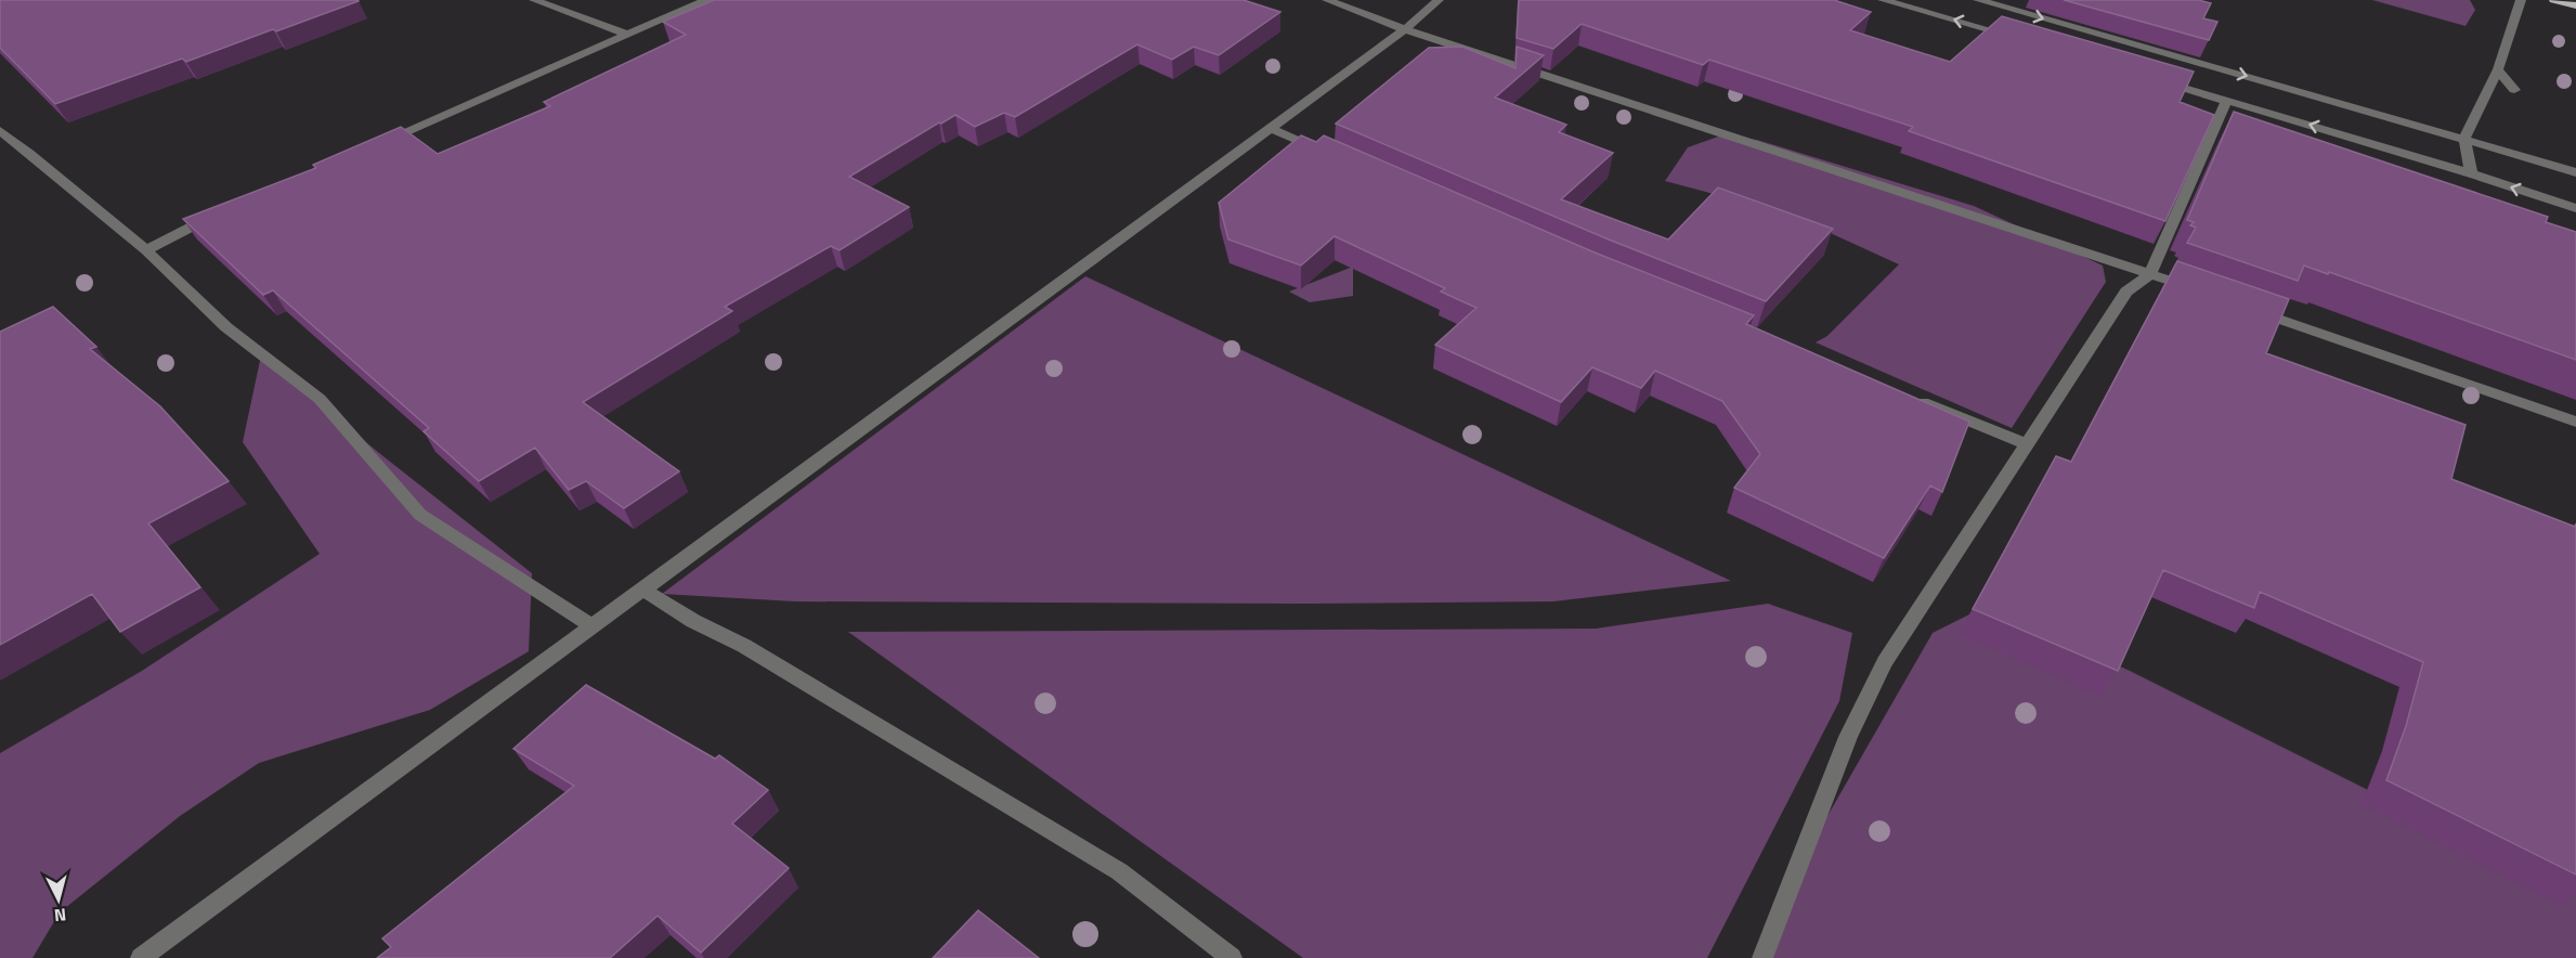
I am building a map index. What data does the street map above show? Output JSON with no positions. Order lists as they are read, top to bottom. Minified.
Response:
{"north":"bottom"}
